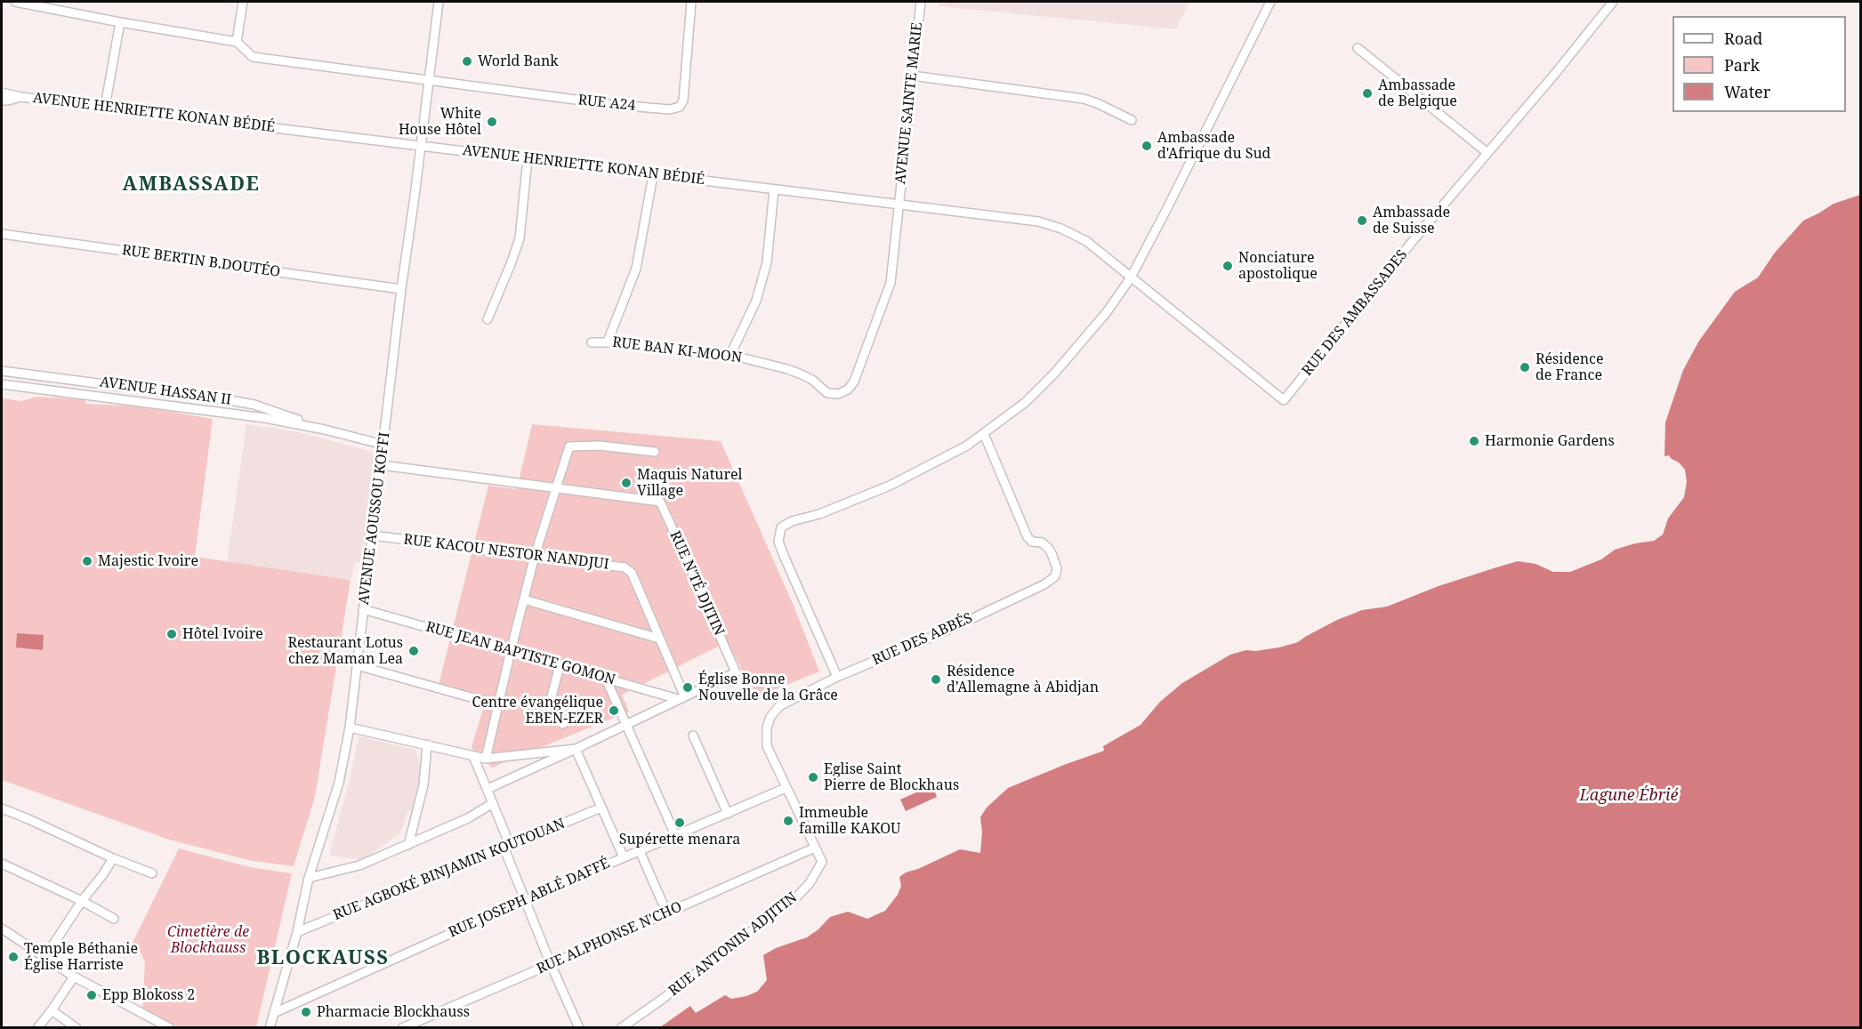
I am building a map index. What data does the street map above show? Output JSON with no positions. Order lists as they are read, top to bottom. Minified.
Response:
{"streets":{"street":["RUE A24","AVENUE SAINTE MARIE","AVENUE HENRIETTE KONAN BÉDIÉ","RUE BERTIN B.DOUTÉO","RUE DES AMBASSADES","RUE BAN KI-MOON","AVENUE HASSAN II","AVENUE AOUSSOU KOFFI","RUE KACOU NESTOR NANDJUI","RUE N'TÉ DJITIN","RUE DES ABBÉS","RUE JEAN BAPTISTE GOMON","RUE AGBOKÉ BINJAMIN KOUTOUAN","RUE JOSEPH ABLÉ DAFFÉ","RUE ALPHONSE N'CHO","RUE ANTONIN ADJITIN"]},"crossings":[["RUE A24","AVENUE AOUSSOU KOFFI"],["AVENUE SAINTE MARIE","AVENUE HENRIETTE KONAN BÉDIÉ"],["AVENUE SAINTE MARIE","RUE BAN KI-MOON"],["AVENUE HENRIETTE KONAN BÉDIÉ","RUE DES AMBASSADES"],["AVENUE HENRIETTE KONAN BÉDIÉ","RUE BAN KI-MOON"],["AVENUE HENRIETTE KONAN BÉDIÉ","AVENUE AOUSSOU KOFFI"],["RUE BERTIN B.DOUTÉO","AVENUE AOUSSOU KOFFI"],["AVENUE HASSAN II","AVENUE AOUSSOU KOFFI"],["AVENUE AOUSSOU KOFFI","RUE KACOU NESTOR NANDJUI"],["AVENUE AOUSSOU KOFFI","RUE N'TÉ DJITIN"],["AVENUE AOUSSOU KOFFI","RUE JEAN BAPTISTE GOMON"],["AVENUE AOUSSOU KOFFI","RUE AGBOKÉ BINJAMIN KOUTOUAN"],["AVENUE AOUSSOU KOFFI","RUE JOSEPH ABLÉ DAFFÉ"],["RUE KACOU NESTOR NANDJUI","RUE N'TÉ DJITIN"],["RUE KACOU NESTOR NANDJUI","RUE JEAN BAPTISTE GOMON"],["RUE N'TÉ DJITIN","RUE JEAN BAPTISTE GOMON"],["RUE DES ABBÉS","RUE JOSEPH ABLÉ DAFFÉ"],["RUE DES ABBÉS","RUE ALPHONSE N'CHO"],["RUE DES ABBÉS","RUE ANTONIN ADJITIN"],["RUE ALPHONSE N'CHO","RUE ANTONIN ADJITIN"]],"districts":["AMBASSADE","BLOCKAUSS"],"water":["Lagune Ébrié"],"parks":["Cimetière de Blockhauss"],"places":["World Bank","Ambassade de Belgique","White House Hôtel","Ambassade d'Afrique du Sud","Ambassade de Suisse","Nonciature apostolique","Résidence de France","Harmonie Gardens","Maquis Naturel Village","Majestic Ivoire","Hôtel Ivoire","Restaurant Lotus chez Maman Lea","Résidence d’Allemagne à Abidjan","Église Bonne Nouvelle de la Grâce","Centre évangélique EBEN-EZER","Eglise Saint Pierre de Blockhaus","Immeuble famille KAKOU","Supérette menara","Temple Béthanie Église Harriste","Epp Blokoss 2","Pharmacie Blockhauss"],"legend":["Road","Park","Water"]}
